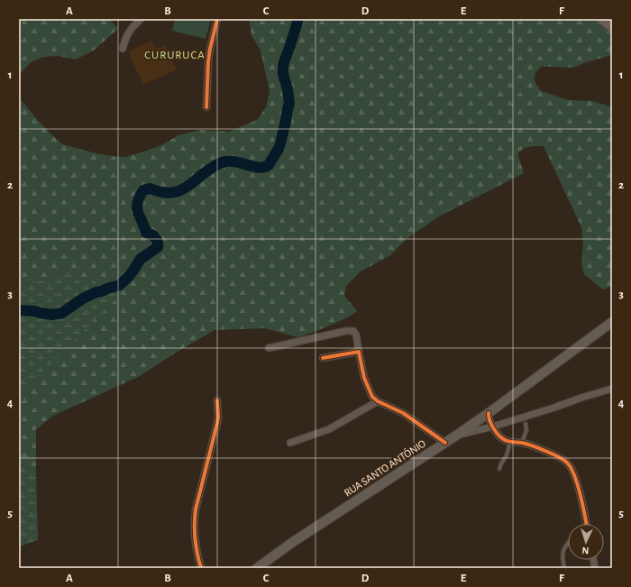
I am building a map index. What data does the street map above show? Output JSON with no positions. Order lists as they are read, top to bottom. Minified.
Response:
{"streets":{"main road":["RUA SANTO ANTÔNIO"]},"districts":["CURURUCA"],"north":"bottom","grid":{"columns":["A","B","C","D","E","F"],"rows":["1","2","3","4","5"]}}
